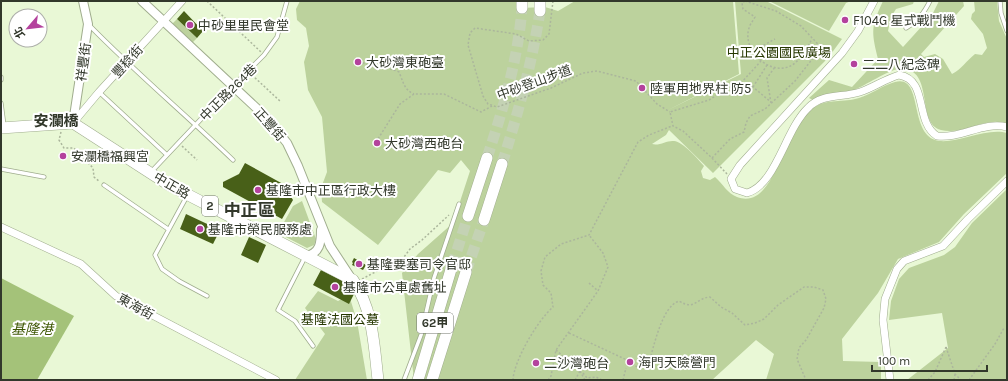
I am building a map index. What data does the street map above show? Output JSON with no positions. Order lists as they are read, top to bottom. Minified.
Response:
{"streets":{"main road":["中正路","2","62甲"],"street":["豐稔街","祥豐街","正豐街","東海街"],"lane":["中正路264巷"],"path":["中砂登山步道"]},"crossings":[["豐稔街","祥豐街"],["豐稔街","正豐街"],["豐稔街","中正路"],["祥豐街","中正路"],["中正路264巷","正豐街"],["中正路264巷","中正路"],["正豐街","中正路"]],"districts":["安瀾橋","中正區"],"water":["基隆港"],"parks":["中正公園國民廣場","基隆法國公墓"],"places":["F104G 星式戰鬥機","中砂里里民會堂","大砂灣東砲臺","二二八紀念碑","陸軍用地界柱 防5","大砂灣西砲台","安瀾橋福興宮","基隆市中正區行政大樓","基隆市榮民服務處","基隆要塞司令官邸","基隆市公車處舊址","海門天險營門","二沙灣砲台"],"scale_bar":"100 m","north":"bottom left"}
